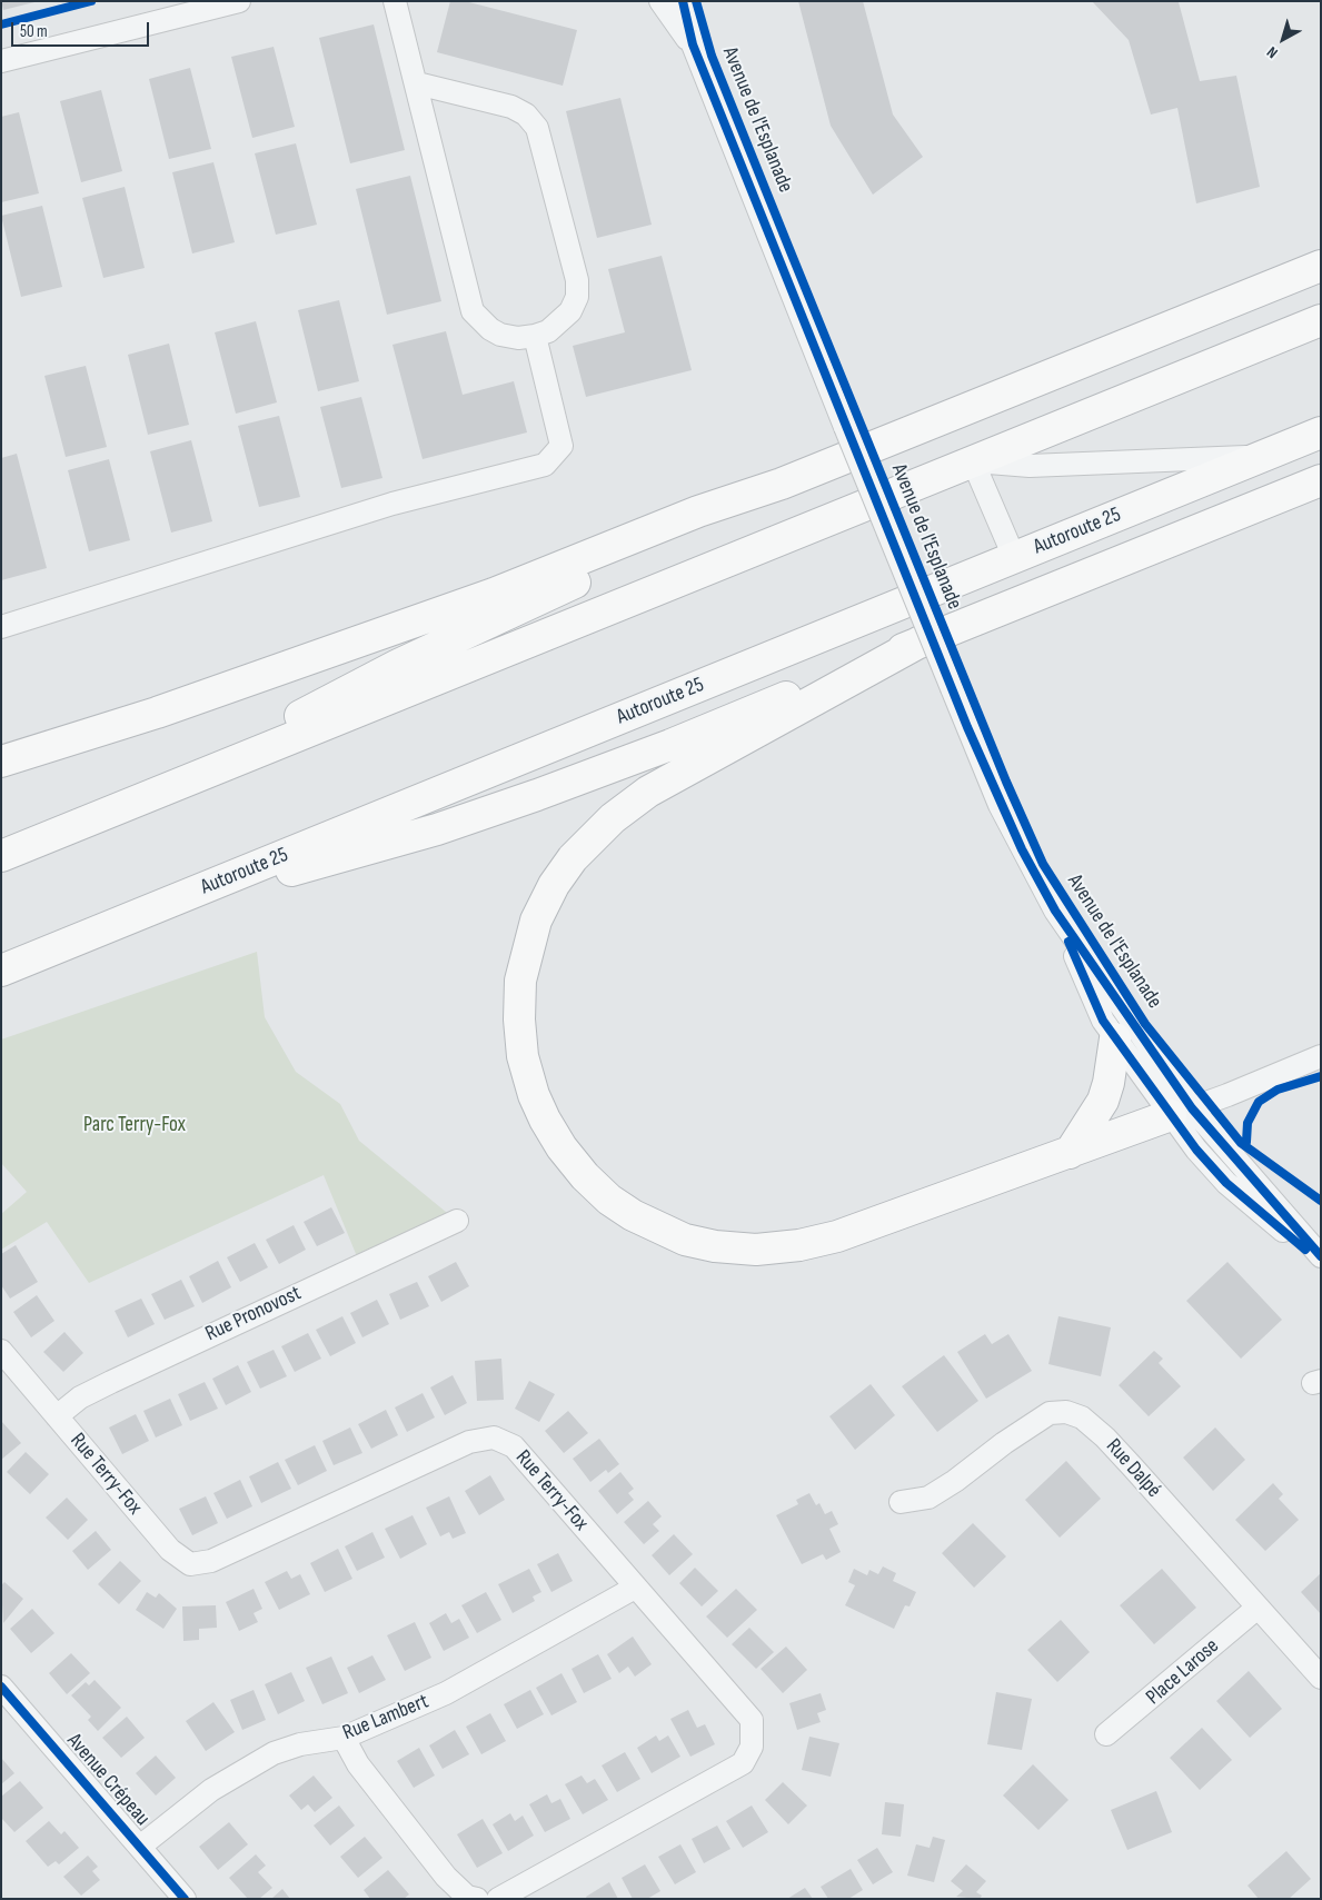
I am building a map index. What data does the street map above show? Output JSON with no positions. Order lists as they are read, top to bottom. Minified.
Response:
{"streets":{"highway":["Autoroute 25"],"street":["Avenue de l'Esplanade","Rue Pronovost","Rue Dalpé","Rue Terry-Fox","Place Larose","Rue Lambert","Avenue Crépeau"]},"crossings":[["Rue Pronovost","Rue Terry-Fox"],["Rue Dalpé","Place Larose"],["Rue Terry-Fox","Rue Lambert"],["Rue Lambert","Avenue Crépeau"]],"parks":["Parc Terry-Fox"],"scale_bar":"50 m","north":"bottom left"}
